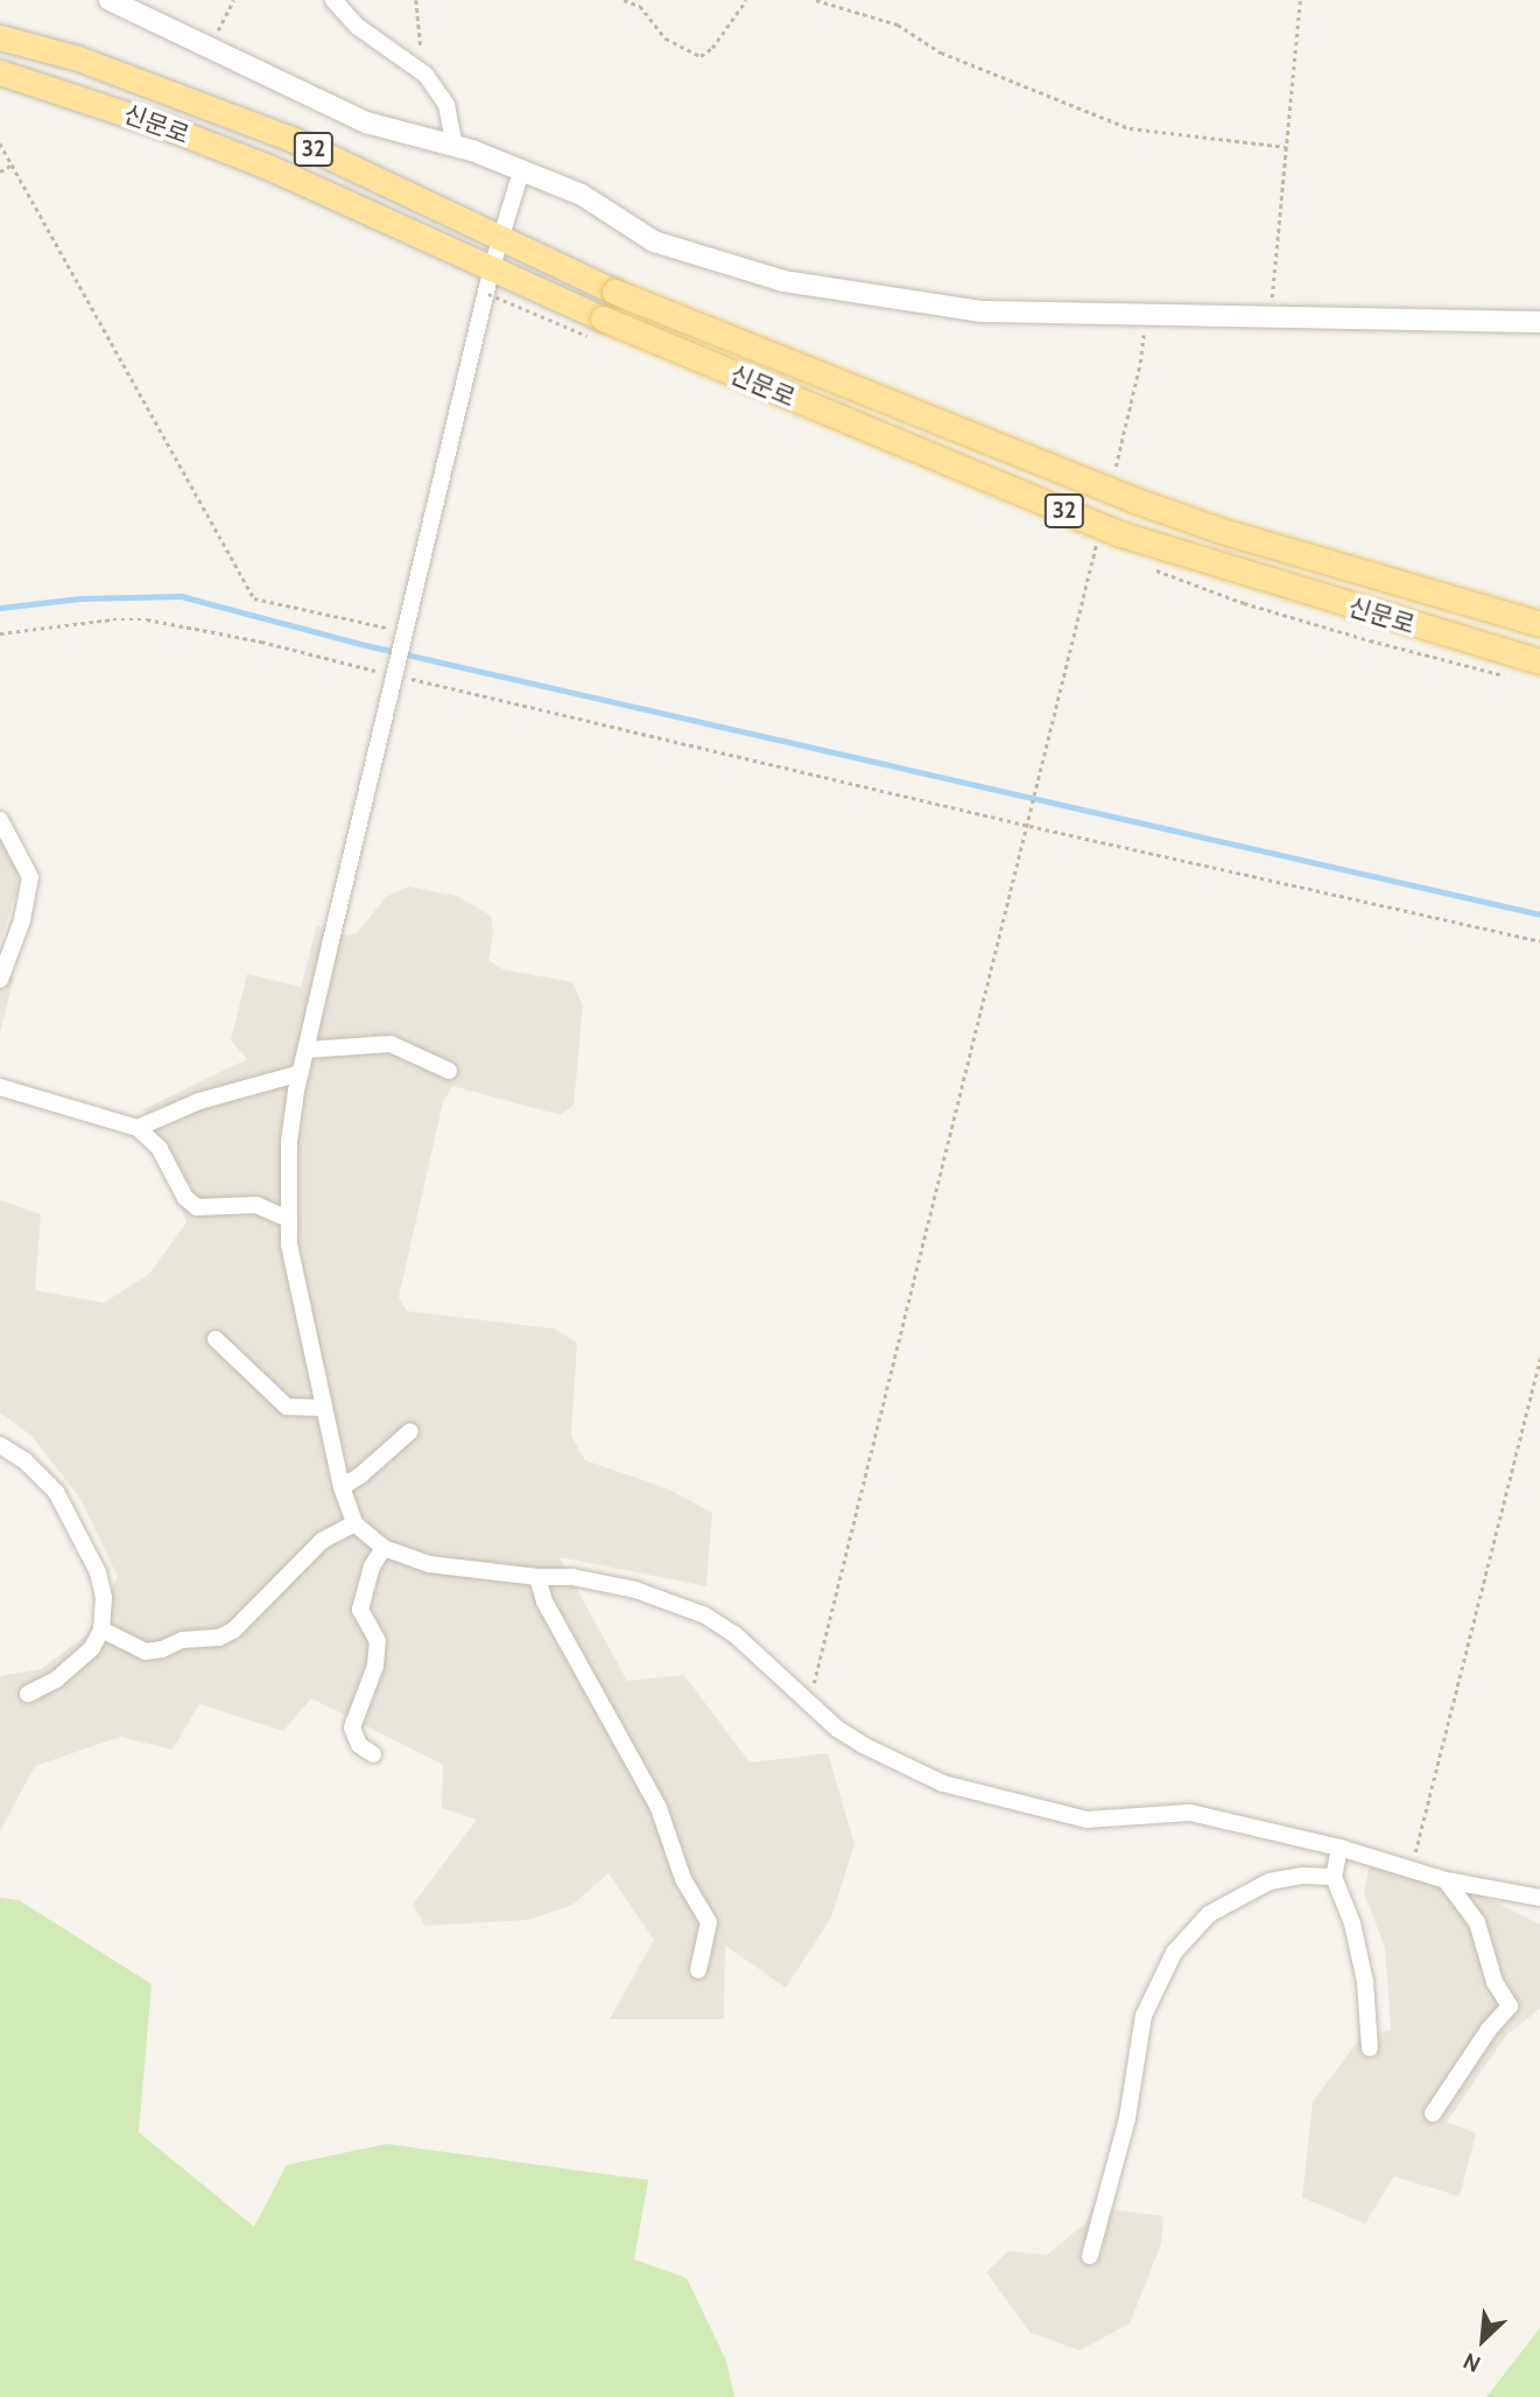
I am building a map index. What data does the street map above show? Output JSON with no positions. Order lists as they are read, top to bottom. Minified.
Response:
{"streets":{"main road":["신문로","32"]},"north":"bottom left"}
